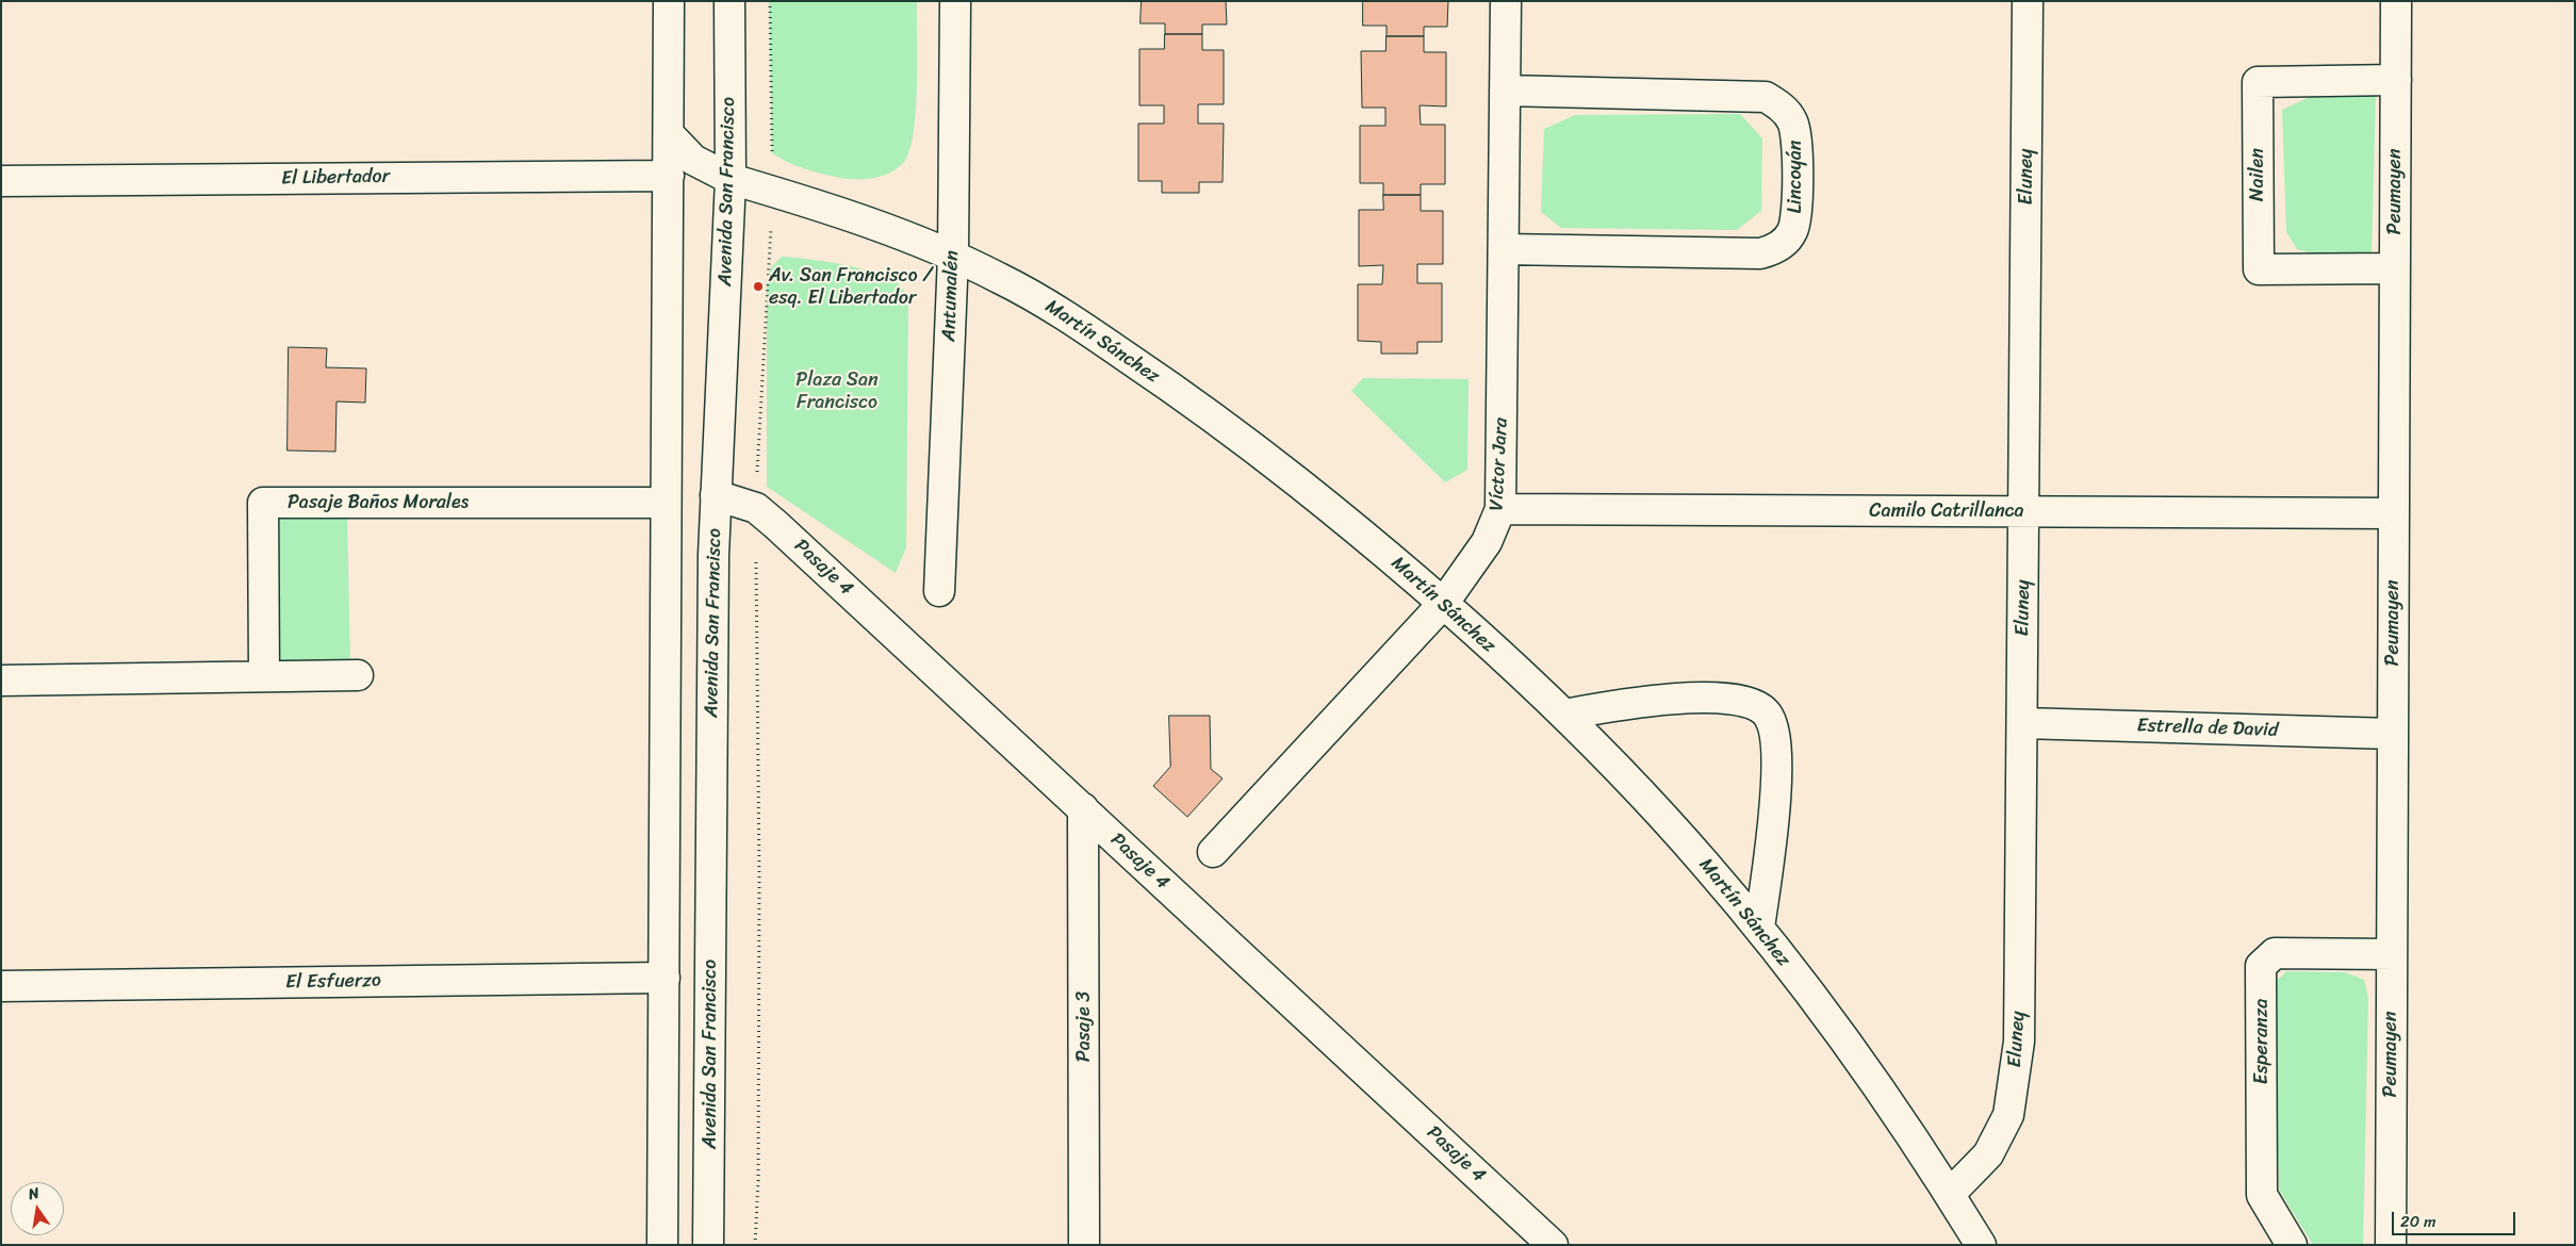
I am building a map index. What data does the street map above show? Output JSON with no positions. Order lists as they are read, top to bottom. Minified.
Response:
{"streets":{"street":["Nailen","Lincoyán","Eluney","El Libertador","Avenida San Francisco","Peumayen","Antumalén","Martín Sánchez","Víctor Jara","Pasaje Baños Morales","Camilo Catrillanca","Pasaje 4","Estrella de David","El Esfuerzo","Pasaje 3","Esperanza"]},"crossings":[["Nailen","Peumayen"],["Lincoyán","Víctor Jara"],["Eluney","Martín Sánchez"],["Eluney","Camilo Catrillanca"],["Eluney","Estrella de David"],["Avenida San Francisco","Martín Sánchez"],["Avenida San Francisco","Pasaje 4"],["Peumayen","Camilo Catrillanca"],["Peumayen","Estrella de David"],["Peumayen","Esperanza"],["Antumalén","Martín Sánchez"],["Martín Sánchez","Víctor Jara"],["Víctor Jara","Camilo Catrillanca"],["Pasaje 4","Pasaje 3"]],"parks":["Plaza San Francisco"],"places":["Av. San Francisco / esq. El Libertador"],"scale_bar":"20 m","north":"top"}
